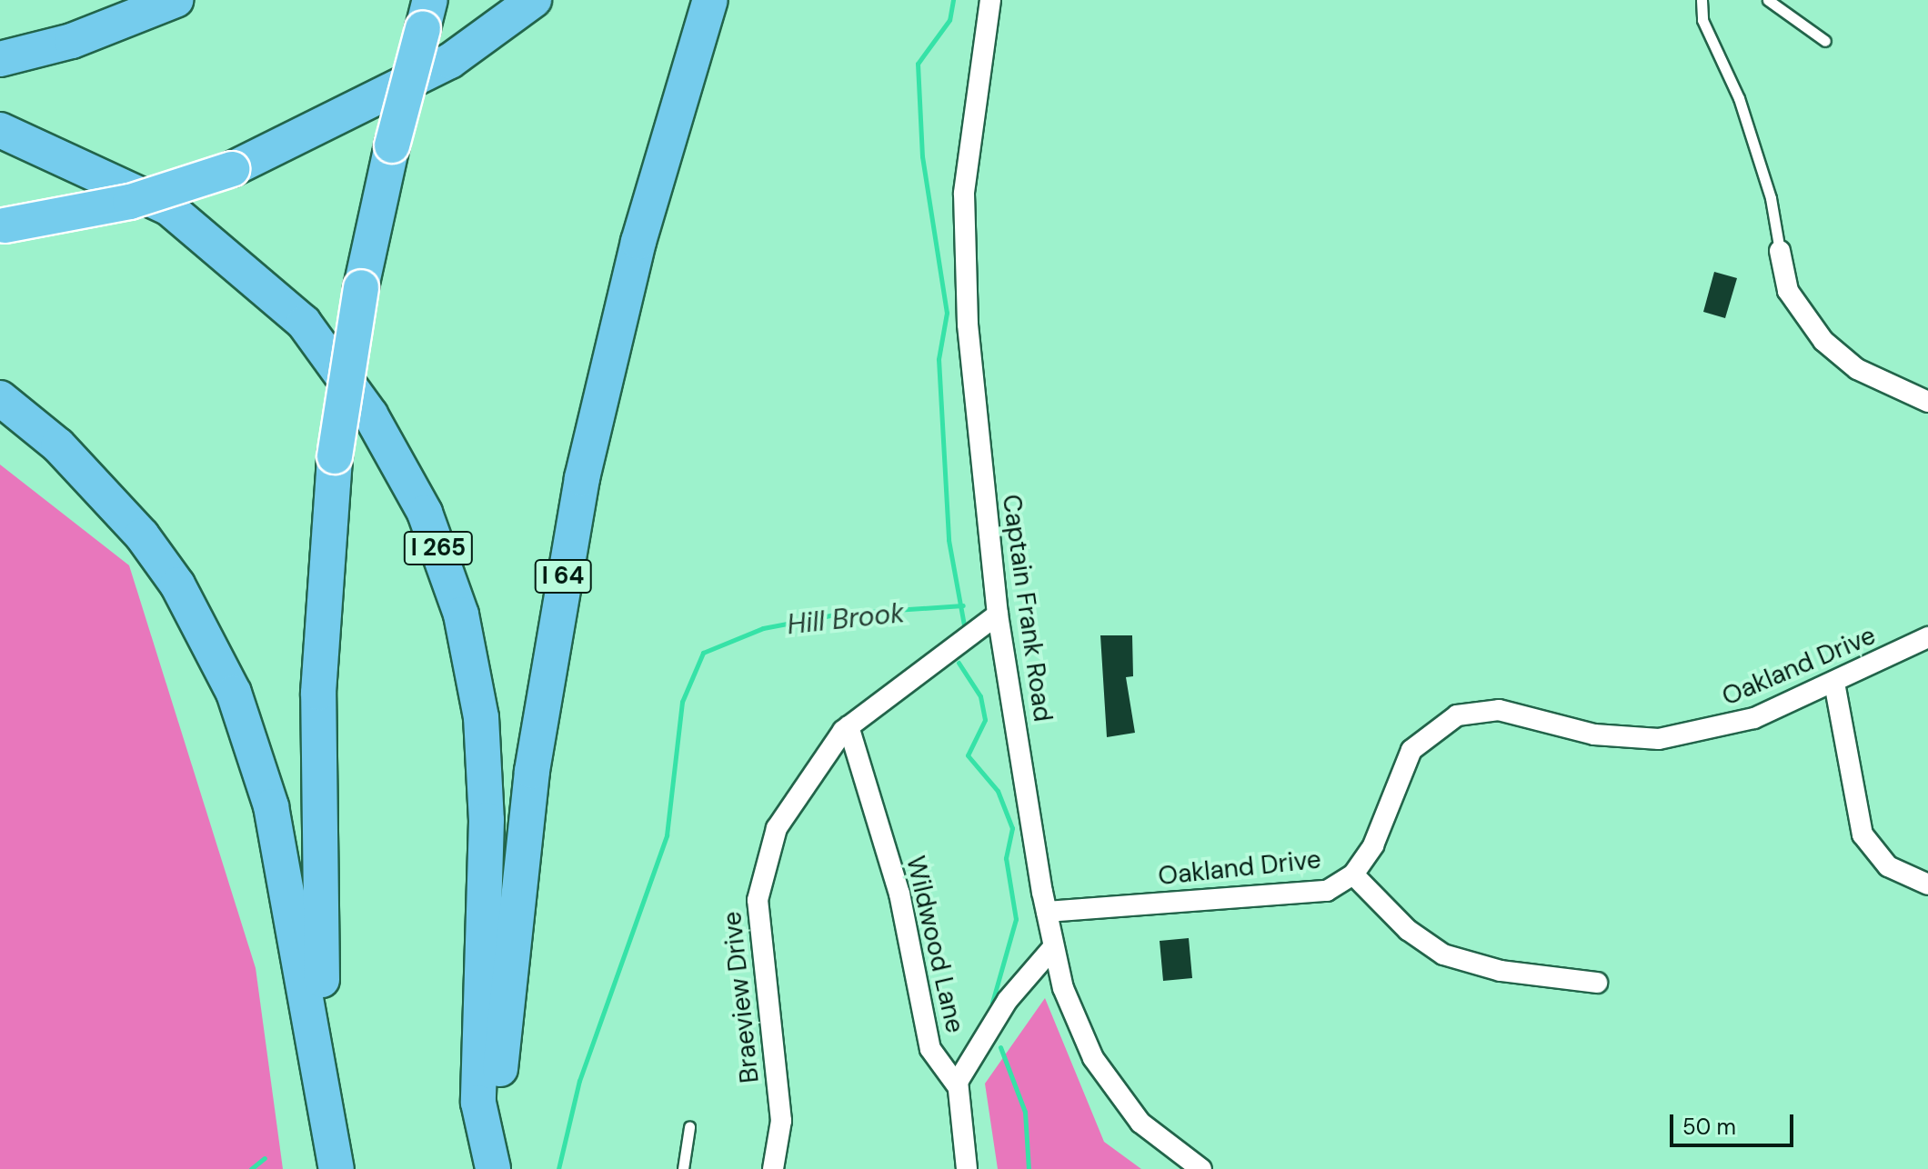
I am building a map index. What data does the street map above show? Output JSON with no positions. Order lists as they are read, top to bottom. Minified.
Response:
{"streets":{"highway":["I 265","I 64"],"street":["Captain Frank Road","Oakland Drive","Wildwood Lane","Braeview Drive"]},"crossings":[["I 265","I 64"],["Captain Frank Road","Oakland Drive"],["Captain Frank Road","Braeview Drive"],["Wildwood Lane","Braeview Drive"]],"water":["Hill Brook"],"scale_bar":"50 m"}
